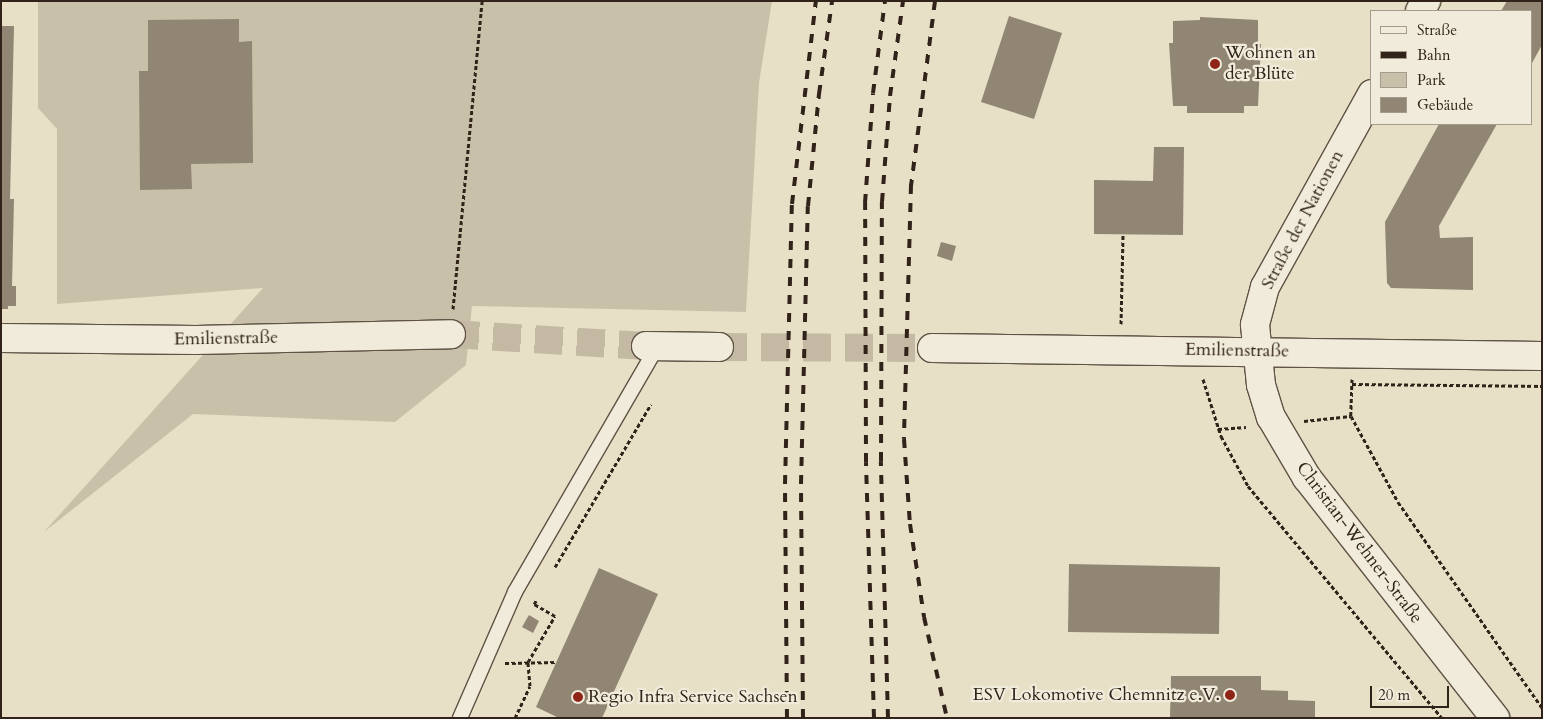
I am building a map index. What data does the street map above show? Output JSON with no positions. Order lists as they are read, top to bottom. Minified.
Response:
{"streets":{"street":["Straße der Nationen","Emilienstraße","Christian-Wehner-Straße"]},"crossings":[["Straße der Nationen","Emilienstraße"],["Straße der Nationen","Christian-Wehner-Straße"],["Emilienstraße","Christian-Wehner-Straße"]],"places":["Wohnen an der Blüte","ESV Lokomotive Chemnitz e.V.","Regio Infra Service Sachsen"],"legend":["Straße","Bahn","Park","Gebäude"],"scale_bar":"20 m"}
